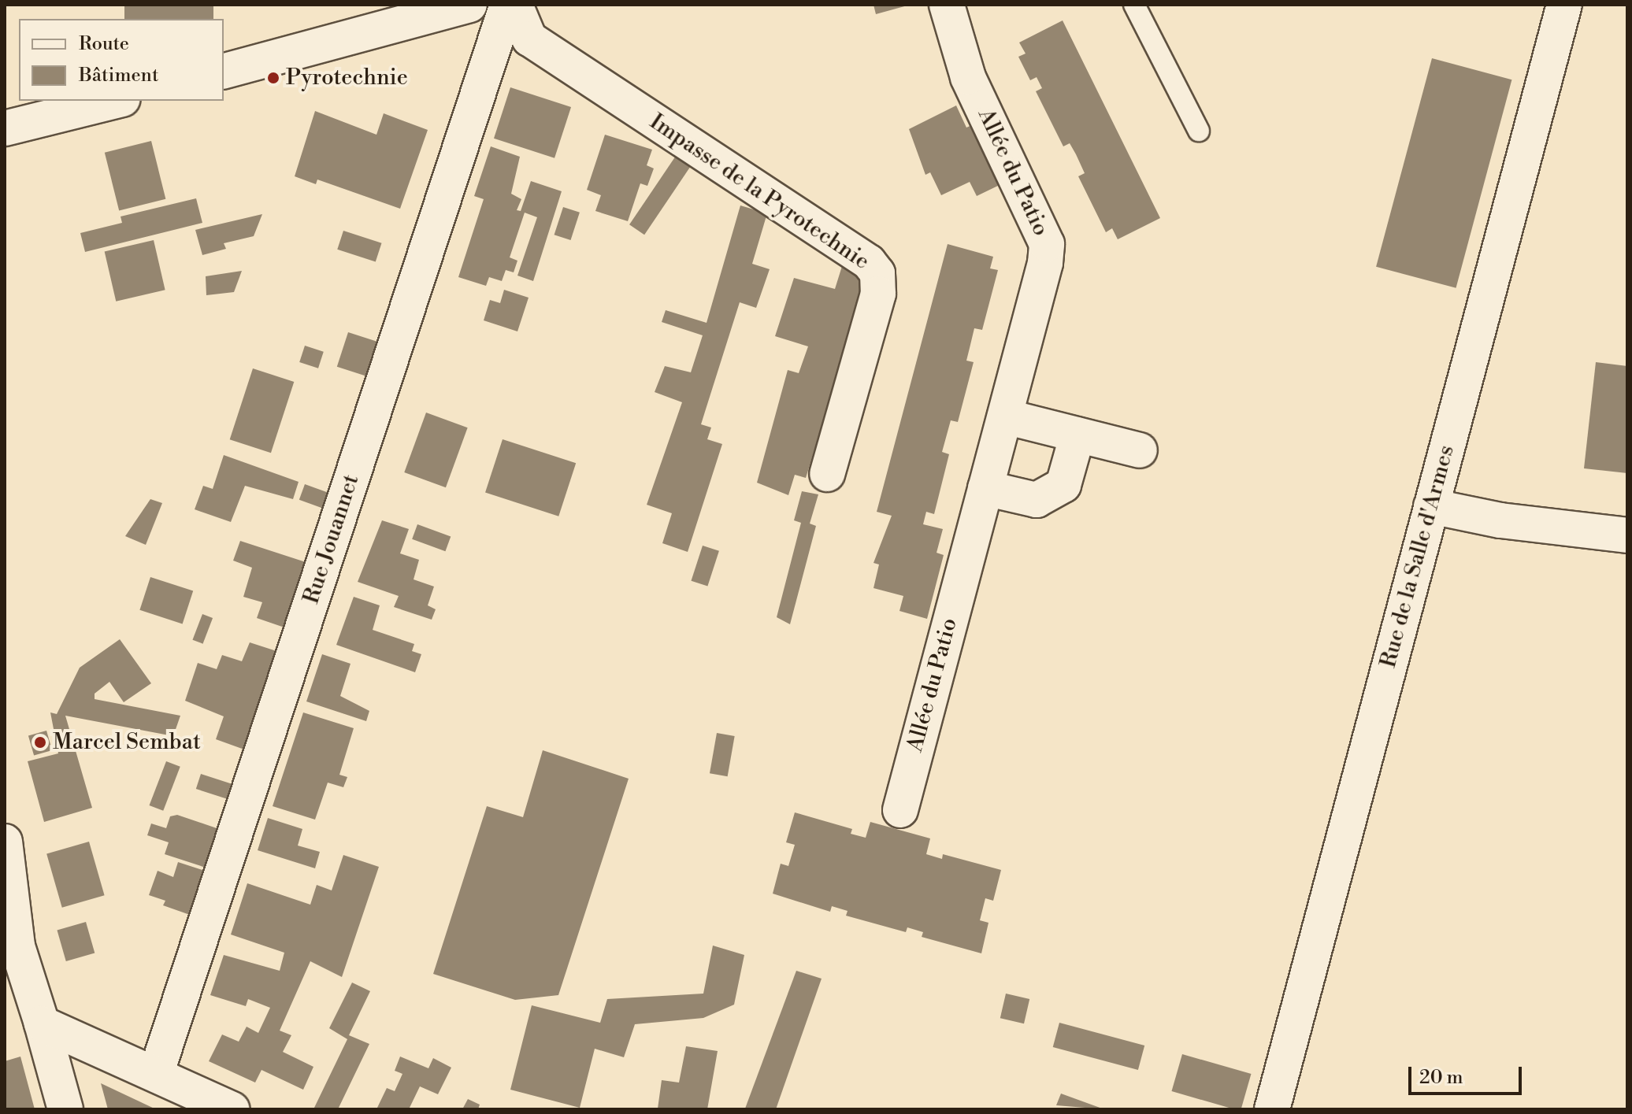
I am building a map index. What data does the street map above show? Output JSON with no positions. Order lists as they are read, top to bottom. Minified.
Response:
{"streets":{"street":["Allée du Patio","Impasse de la Pyrotechnie","Rue Jouannet","Rue de la Salle d'Armes"]},"places":["Pyrotechnie","Marcel Sembat"],"legend":["Route","Bâtiment"],"scale_bar":"20 m"}
